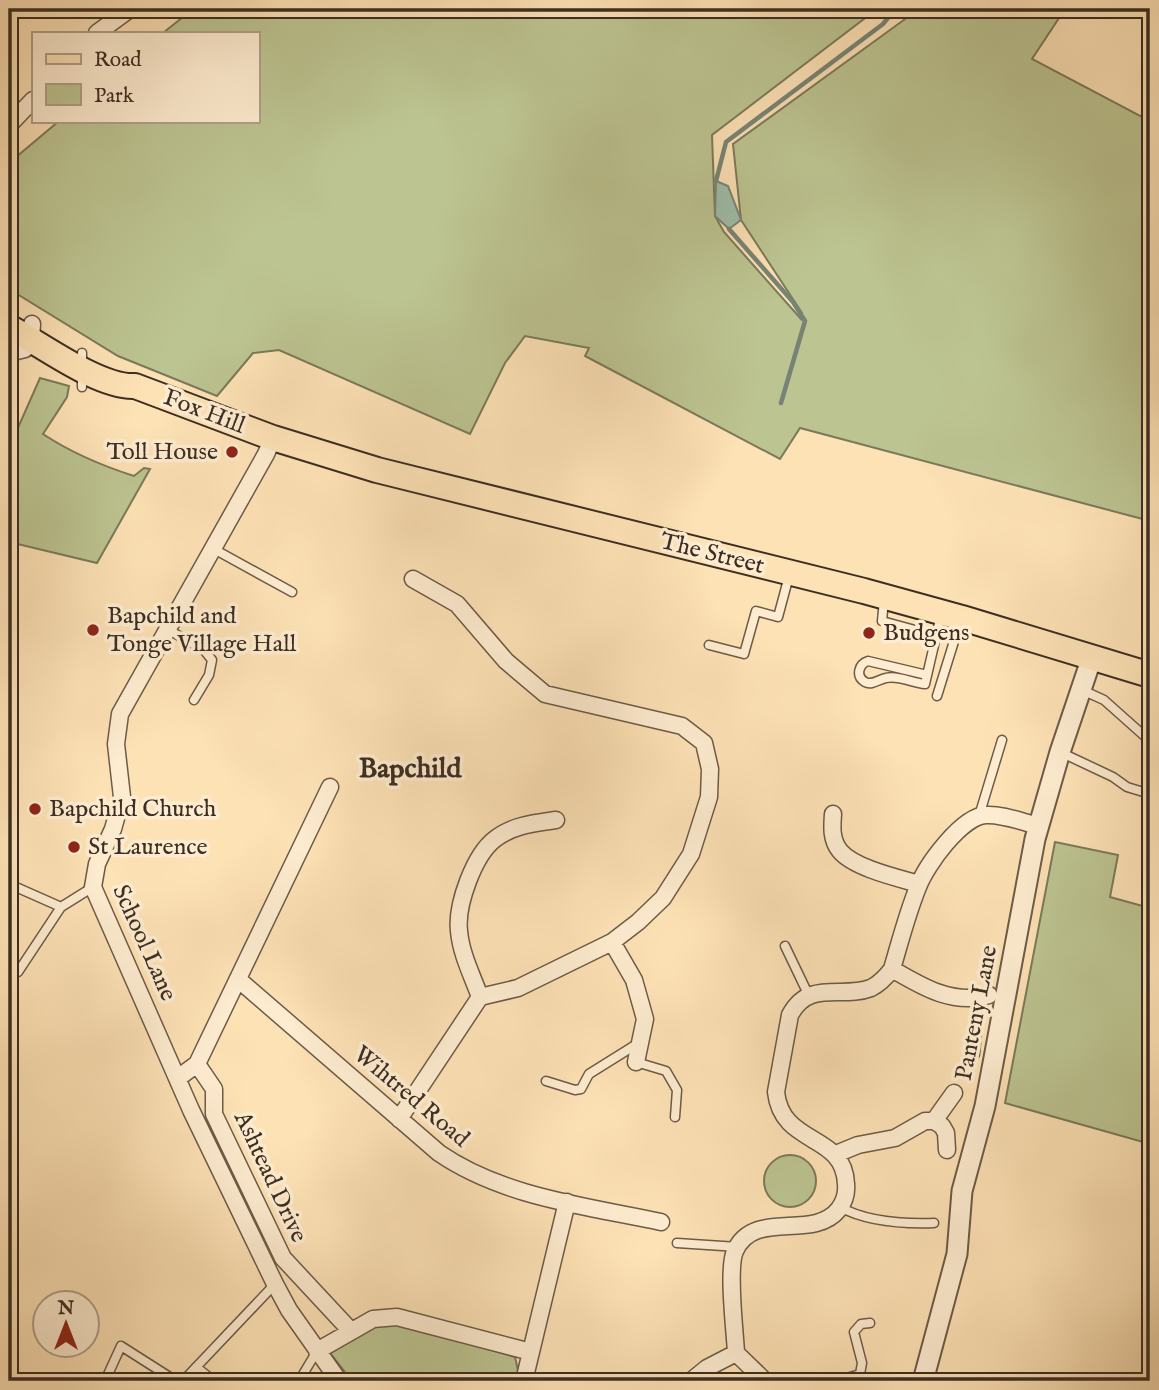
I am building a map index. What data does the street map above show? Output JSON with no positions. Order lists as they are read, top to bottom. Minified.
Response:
{"streets":{"main road":["Fox Hill","The Street"],"street":["School Lane","Panteny Lane","Wihtred Road","Ashtead Drive"]},"crossings":[["Fox Hill","The Street"],["Fox Hill","School Lane"],["The Street","School Lane"],["The Street","Panteny Lane"]],"districts":["Bapchild"],"places":["Toll House","Bapchild and Tonge Village Hall","Budgens","Bapchild Church","St Laurence"],"legend":["Road","Park"],"north":"top"}
